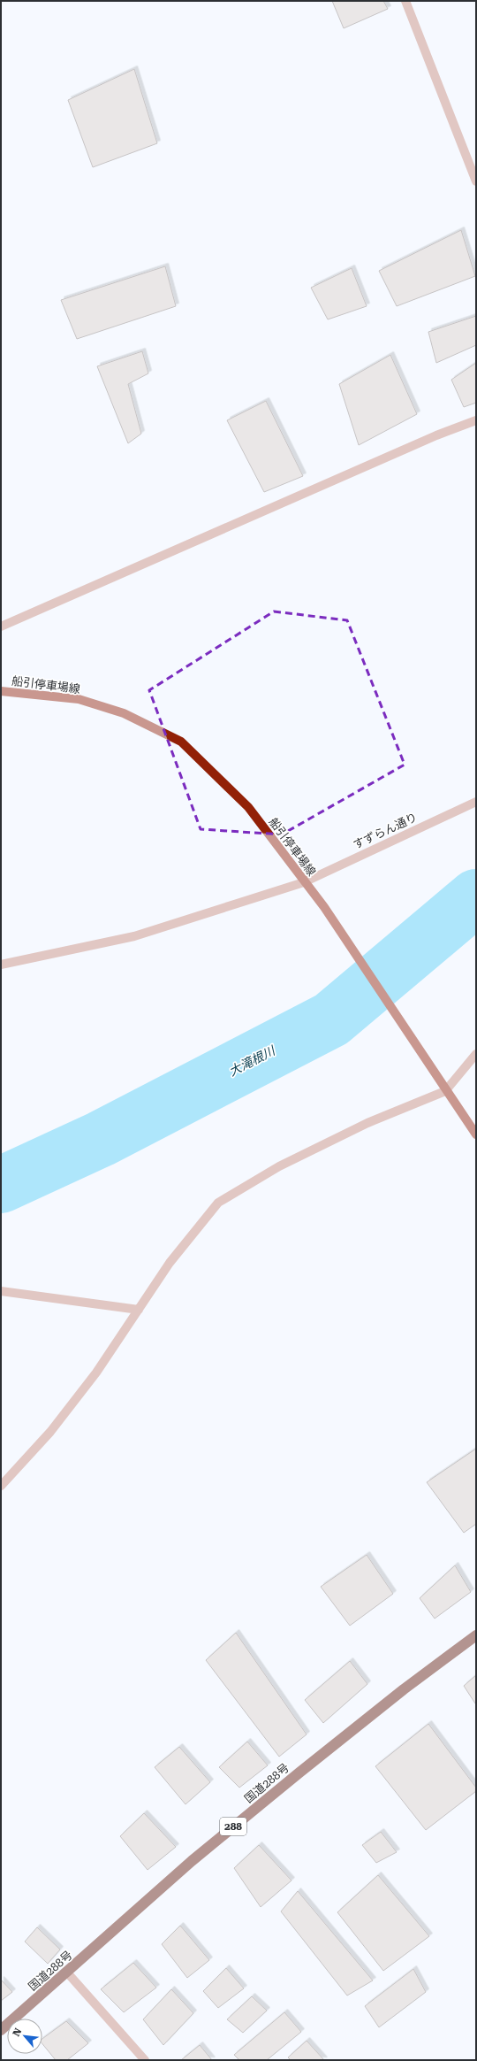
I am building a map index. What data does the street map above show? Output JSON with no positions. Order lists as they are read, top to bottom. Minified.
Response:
{"streets":{"highway":["国道288号","288"],"main road":["船引停車場線"],"street":["すずらん通り"]},"crossings":[["船引停車場線","すずらん通り"]],"water":["大滝根川"],"north":"top left"}
